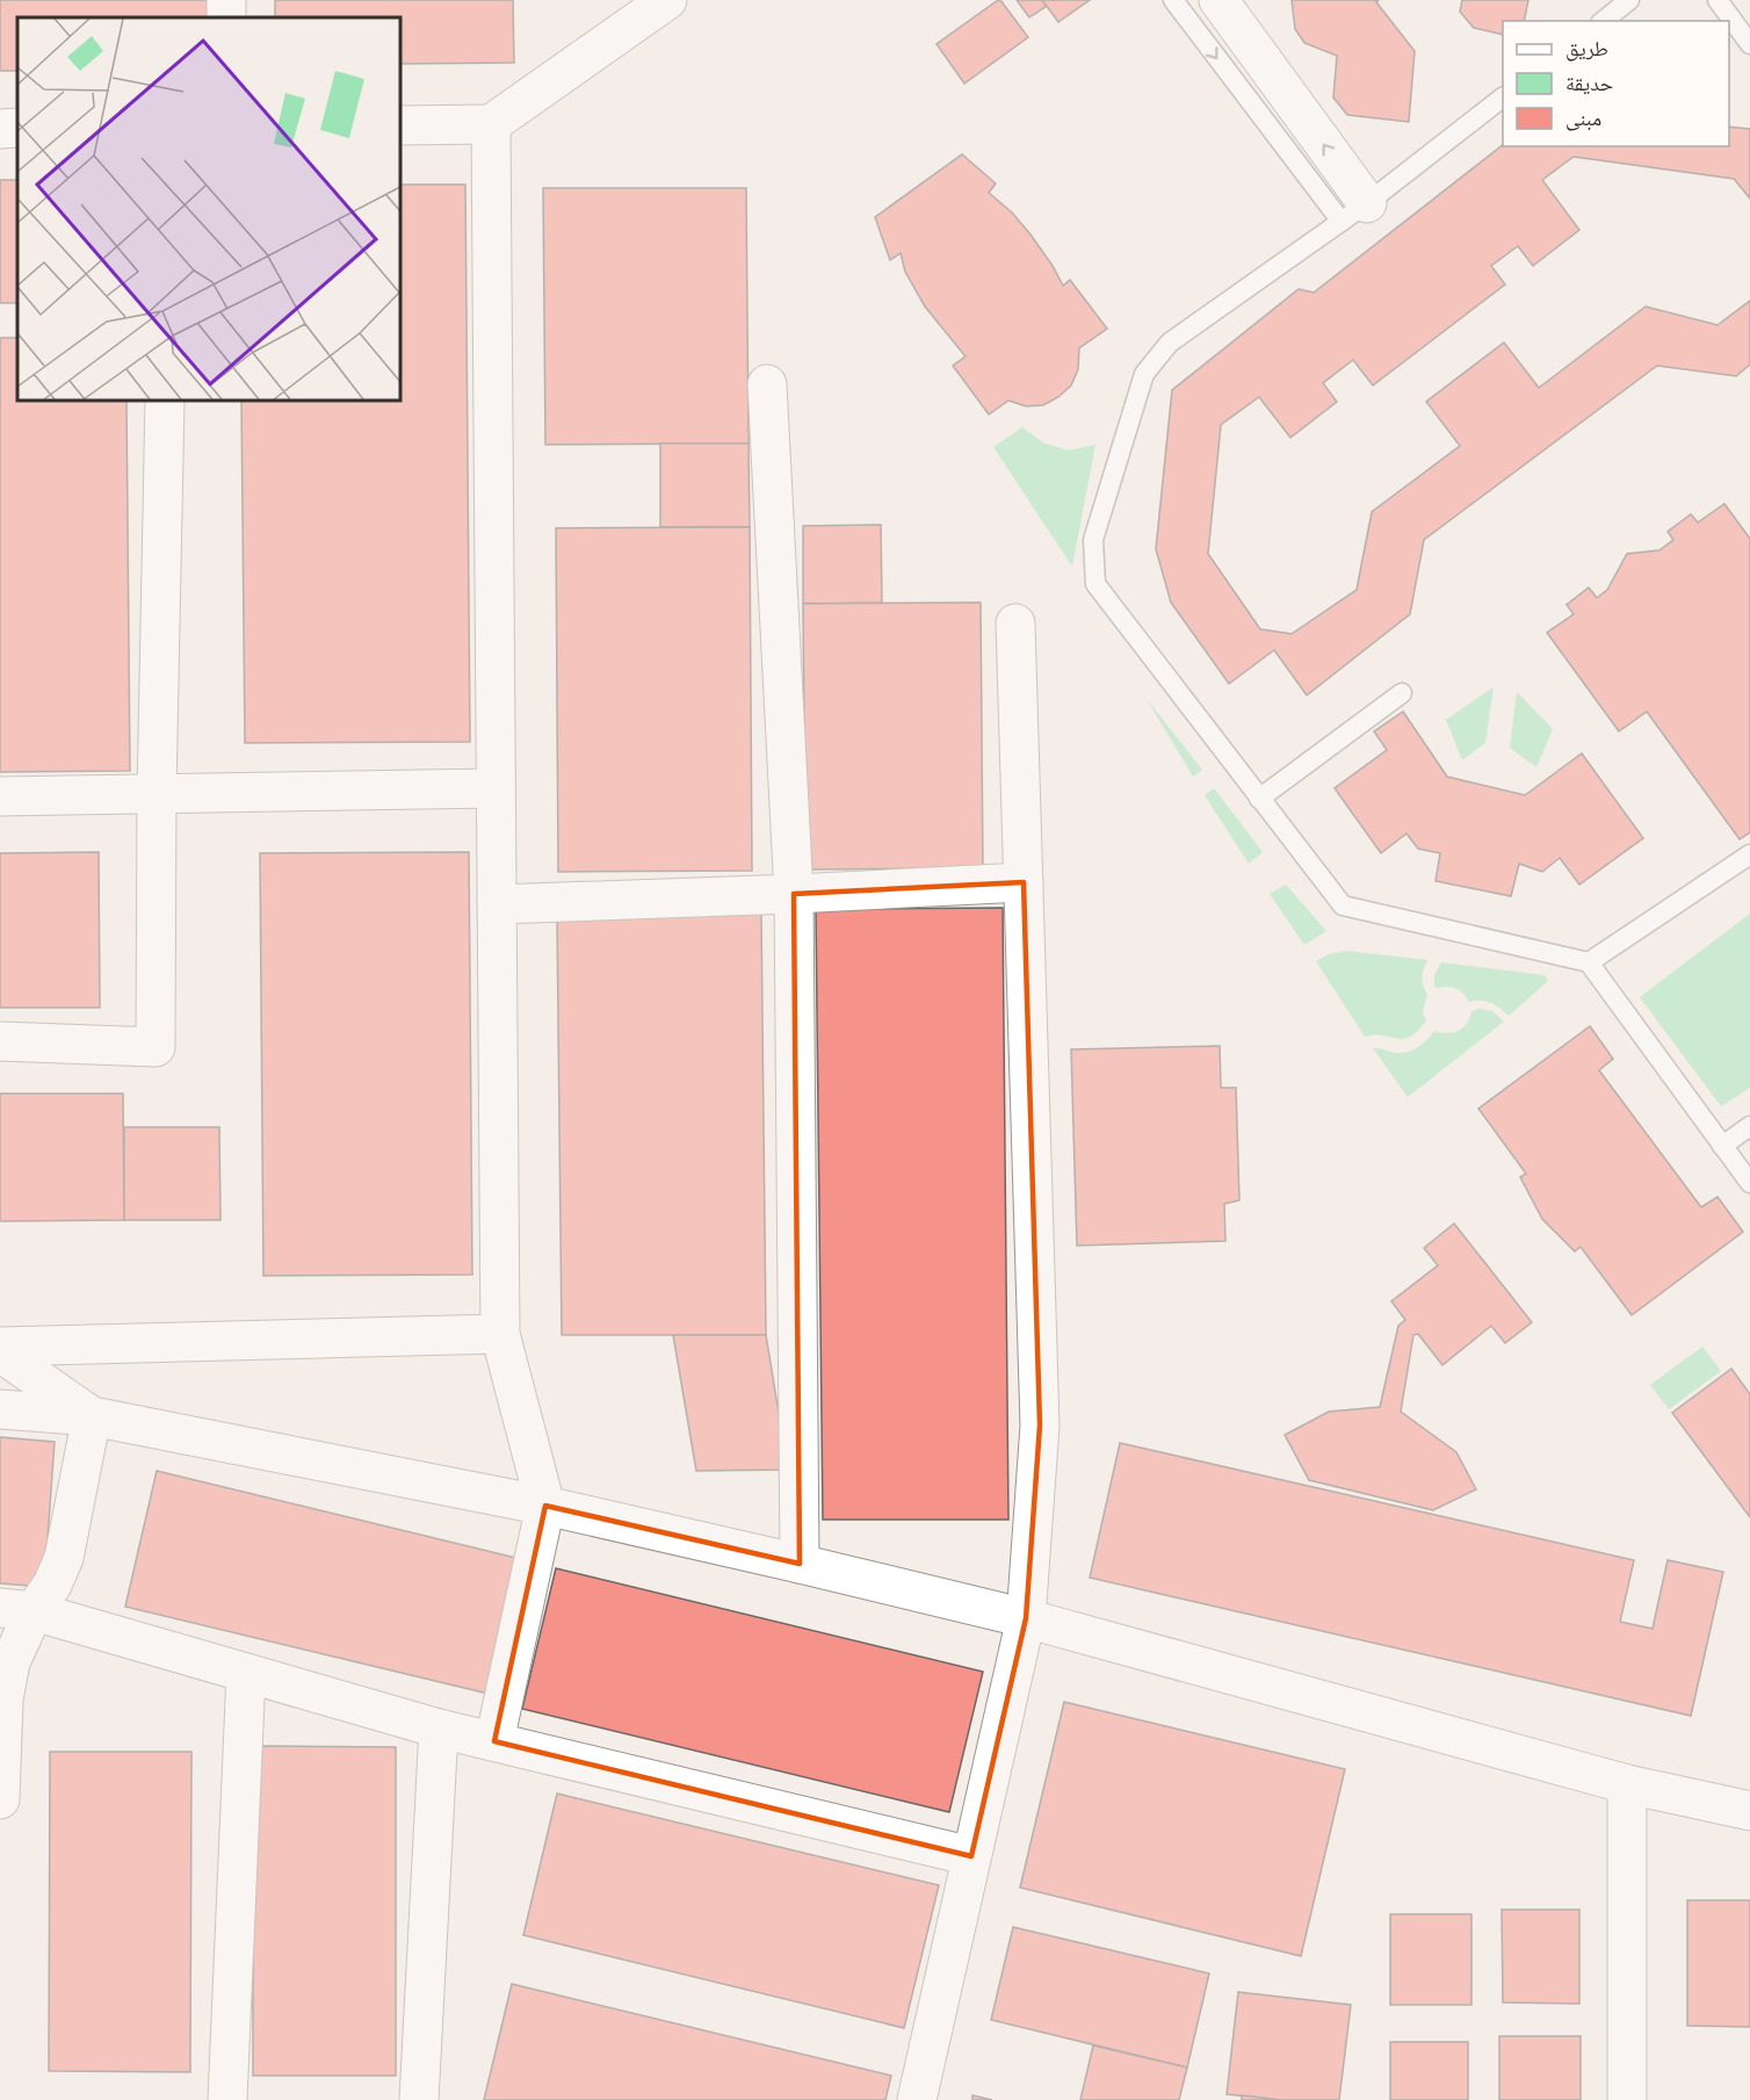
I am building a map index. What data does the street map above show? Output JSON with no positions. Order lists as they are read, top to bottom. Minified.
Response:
{"legend":["طريق","حديقة","مبنى"]}
